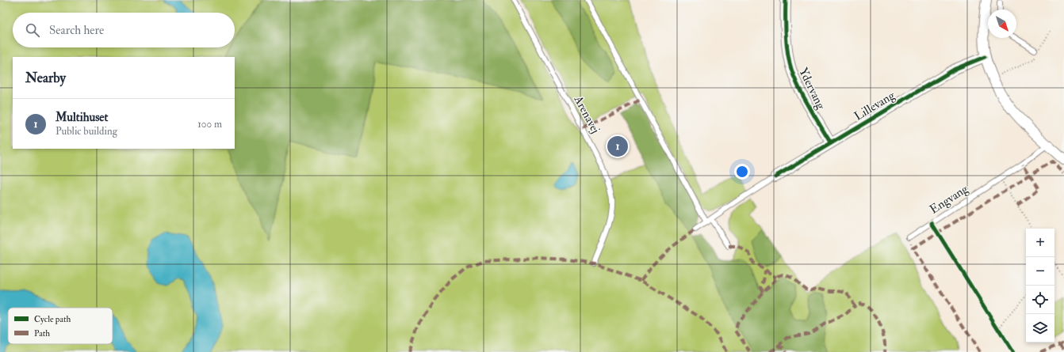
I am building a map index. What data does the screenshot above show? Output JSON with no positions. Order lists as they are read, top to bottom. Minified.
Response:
{"streets":{"street":["Ydervang","Lillevang"],"lane":["Arenavej","Engvang"]},"crossings":[["Ydervang","Lillevang"]],"legend":["Cycle path","Path"],"north":"bottom right","page":{"search":"Search here","heading":"Nearby","list":[{"mark":"1","name":"Multihuset","note":"Public building","value":"100 m"}],"pins":"1","map_buttons":["+","−"]}}
